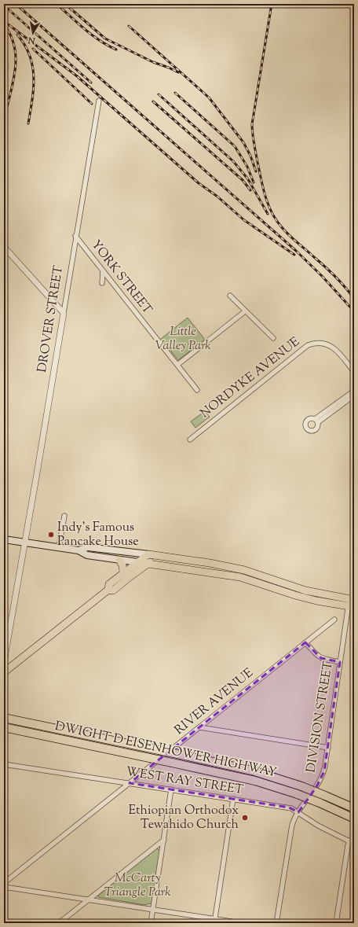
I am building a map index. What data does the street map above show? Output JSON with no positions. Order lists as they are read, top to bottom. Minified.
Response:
{"streets":{"highway":["DWIGHT D EISENHOWER HIGHWAY"],"street":["YORK STREET","DROVER STREET","NORDYKE AVENUE","RIVER AVENUE","DIVISION STREET","WEST RAY STREET"]},"crossings":[["YORK STREET","DROVER STREET"],["RIVER AVENUE","WEST RAY STREET"],["DIVISION STREET","WEST RAY STREET"]],"parks":["Little Valley Park","McCarty Triangle Park"],"places":["Indy's Famous Pancake House","Ethiopian Orthodox Tewahido Church"],"north":"bottom"}
